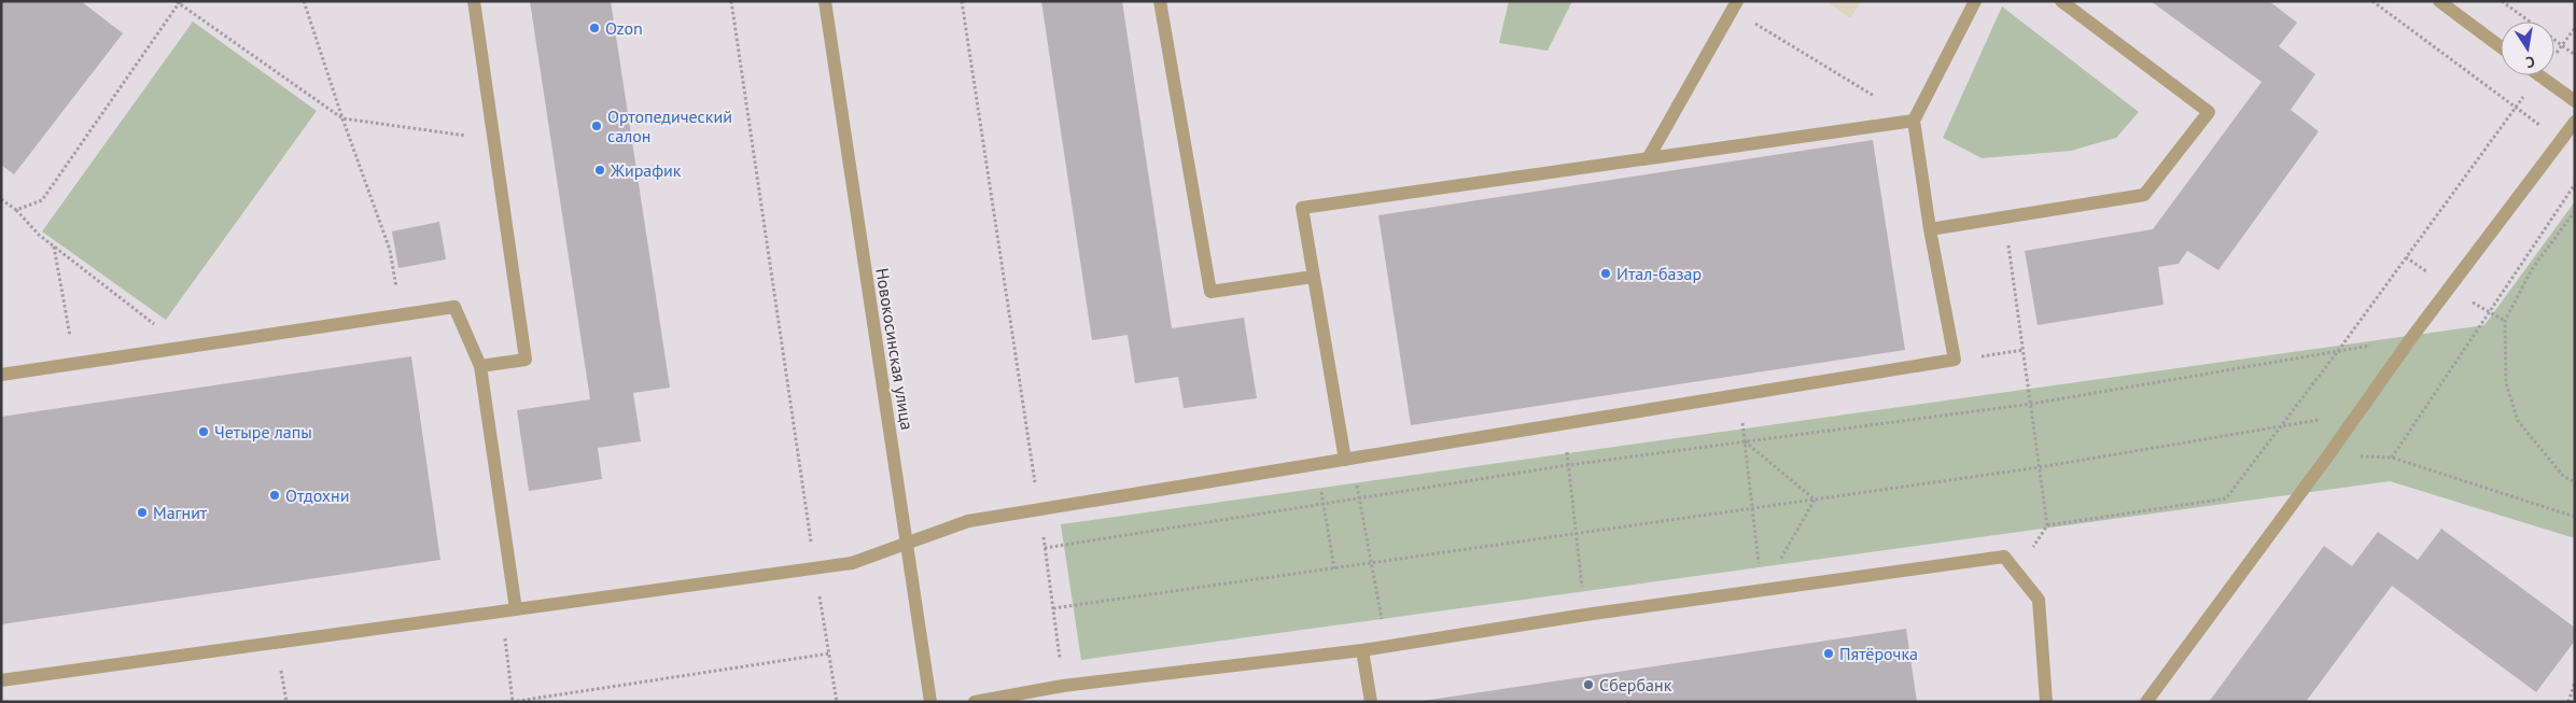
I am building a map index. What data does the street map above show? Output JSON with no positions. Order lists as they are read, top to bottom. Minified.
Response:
{"streets":{"street":["Новокосинская улица"]},"places":["Ozon","Ортопедический салон","Жирафик","Итал-базар","Четыре лапы","Отдохни","Магнит","Пятёрочка","Сбербанк"],"north":"bottom"}
